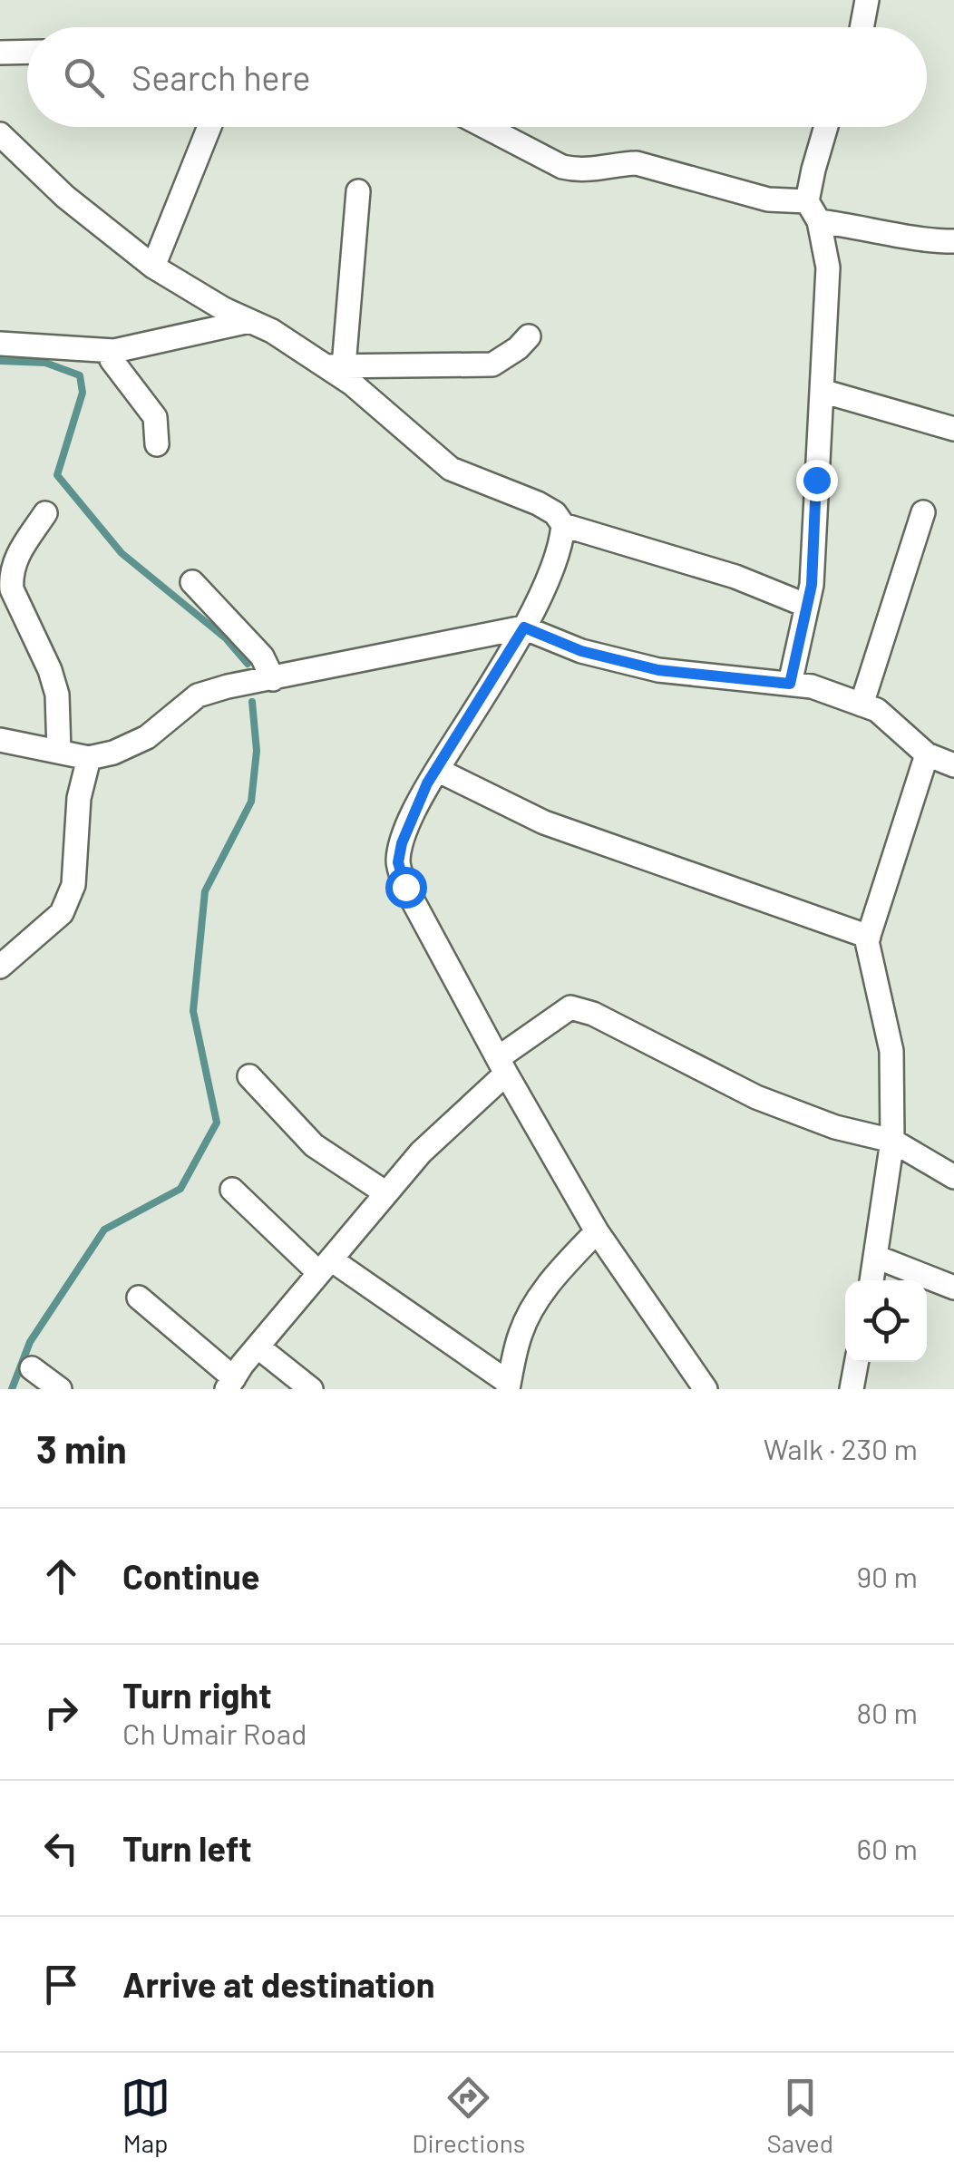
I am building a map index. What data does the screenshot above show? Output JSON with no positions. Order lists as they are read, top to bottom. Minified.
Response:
{"page":{"search":"Search here","heading":["3 min","Walk · 230 m"],"list":[["Continue","90 m"],["Turn right","Ch Umair Road","80 m"],["Turn left","60 m"],"Arrive at destination"],"nav":["Map","Directions","Saved"]}}
